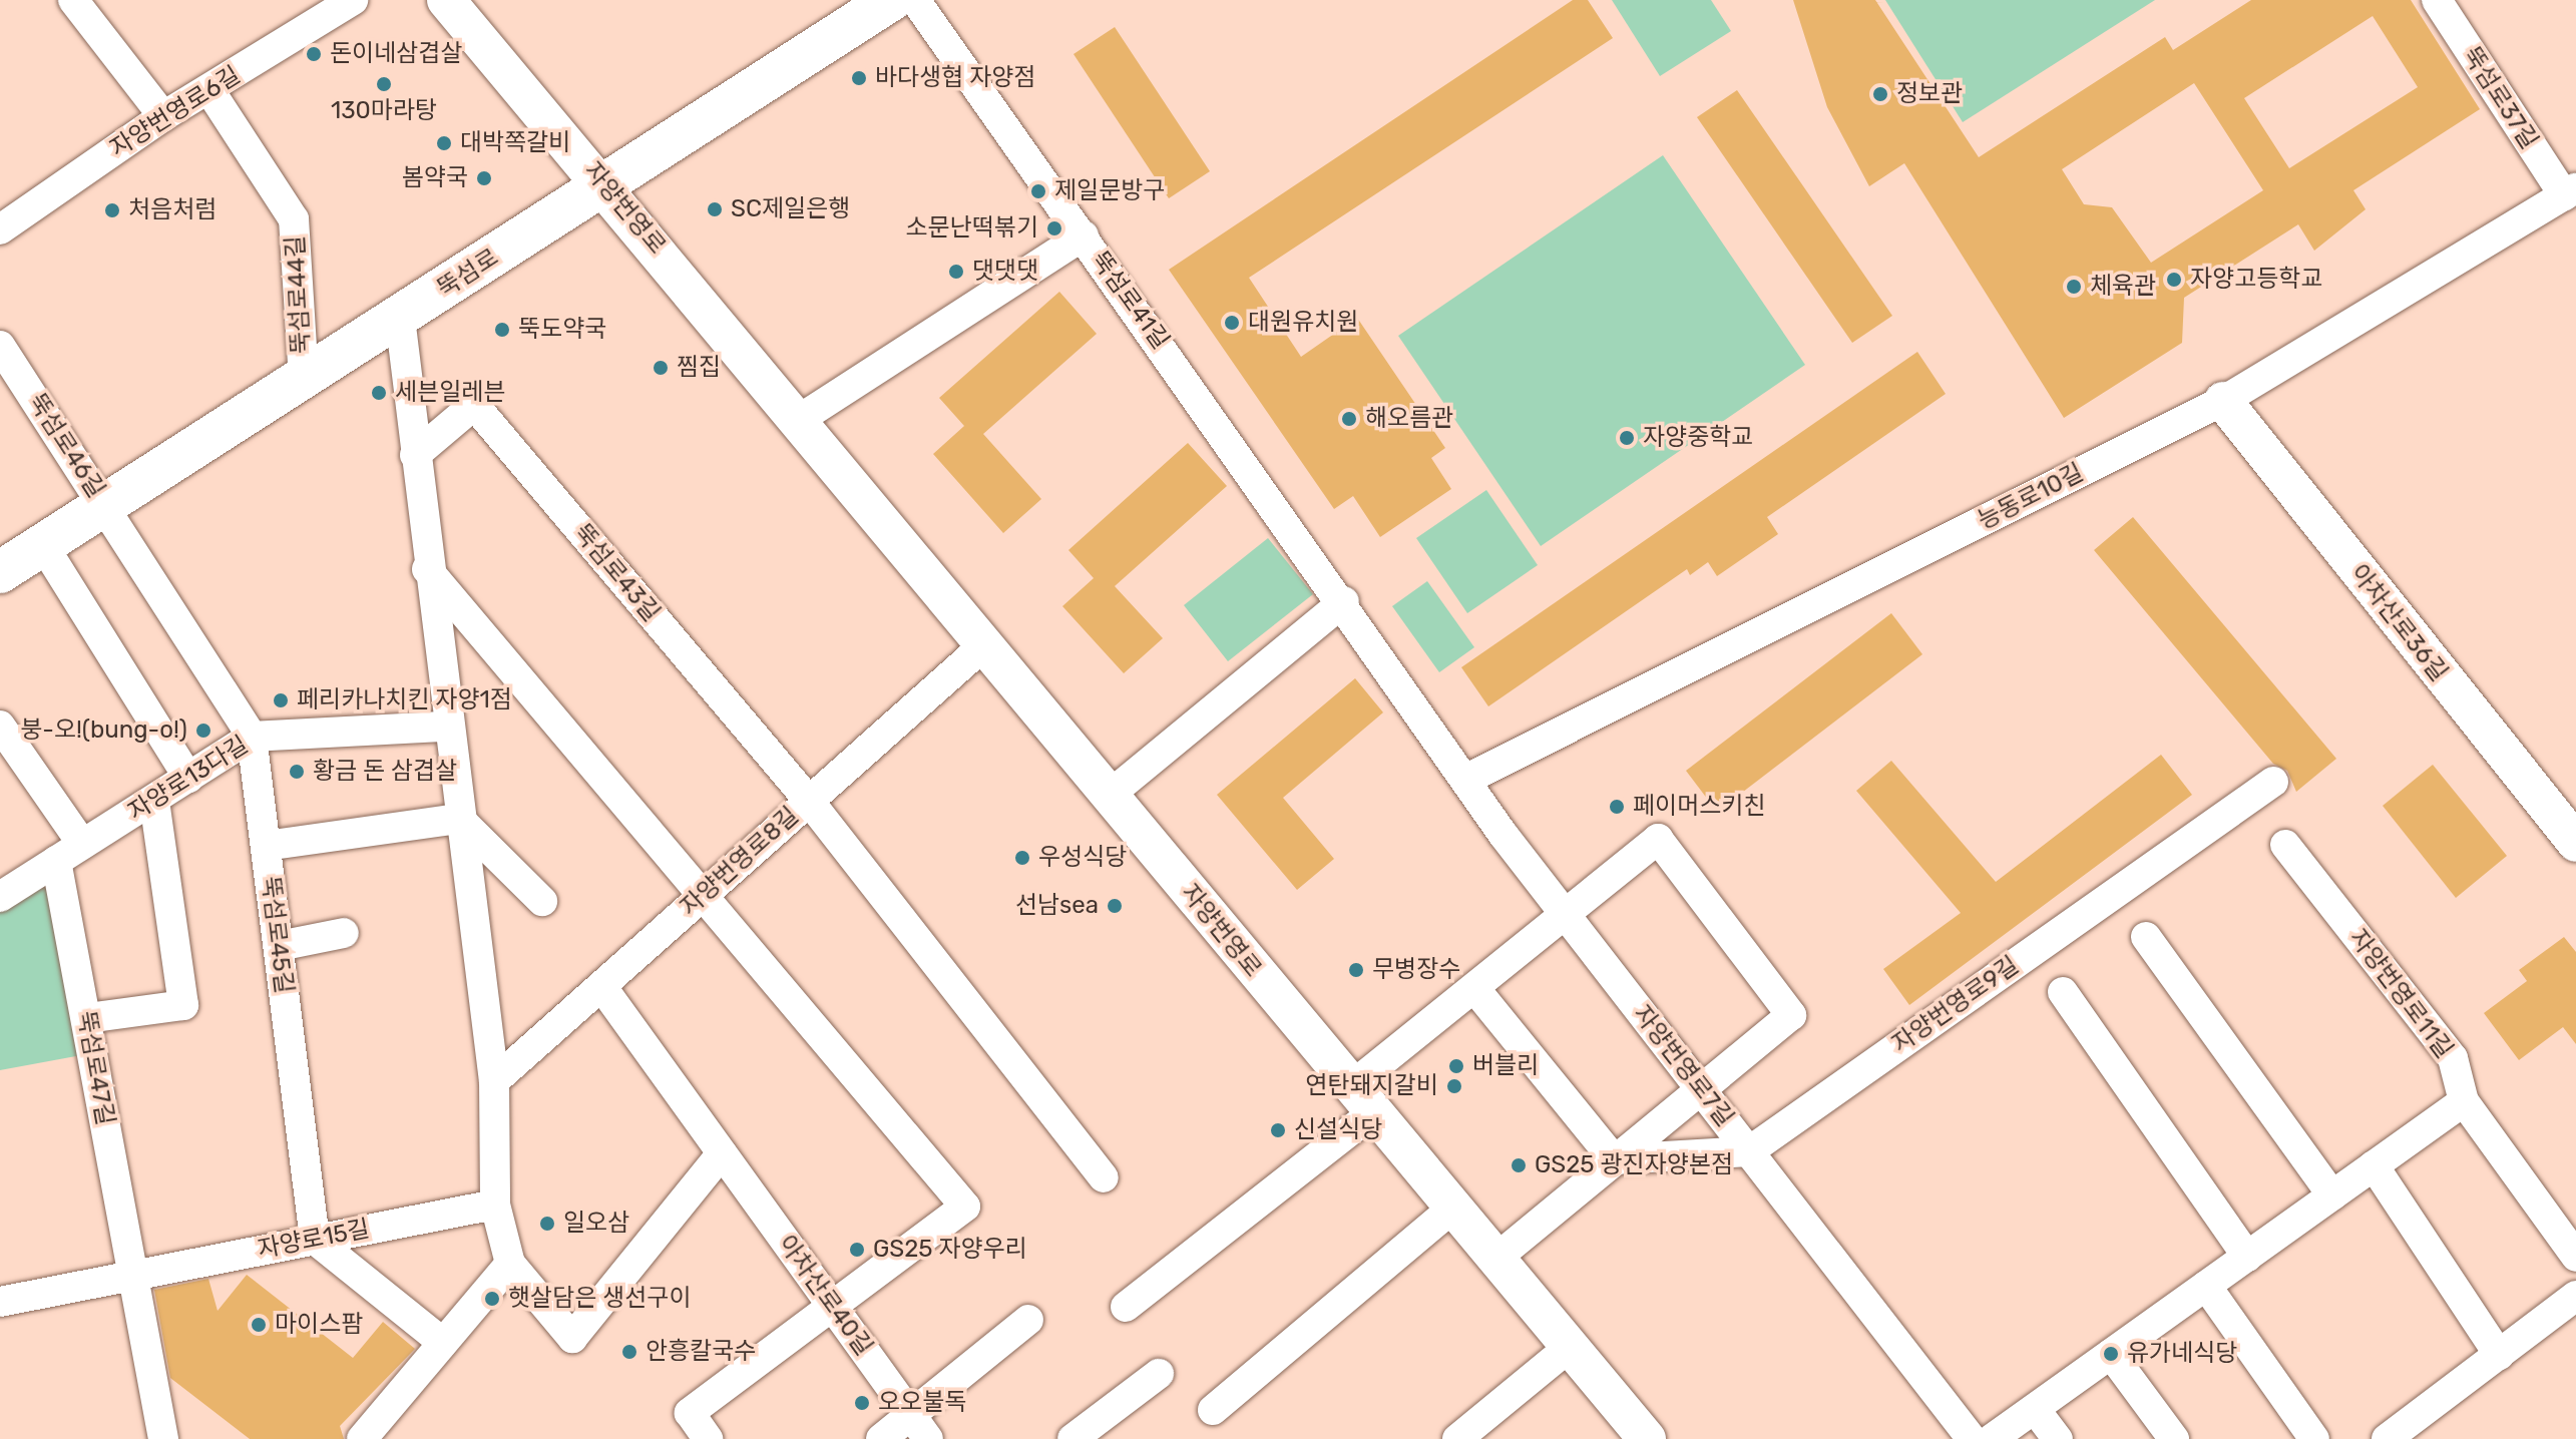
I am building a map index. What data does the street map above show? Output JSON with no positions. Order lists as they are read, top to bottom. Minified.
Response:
{"streets":{"main road":["뚝섬로"],"street":["뚝섬로37길","자양번영로6길","자양번영로","뚝섬로44길","뚝섬로41길","뚝섬로46길","능동로10길","뚝섬로43길","아차산로36길","자양로13다길","자양번영로8길","뚝섬로45길","자양번영로11길","자양번영로9길","자양번영로7길","뚝섬로47길","자양로15길","아차산로40길"]},"crossings":[["뚝섬로37길","능동로10길"],["자양번영로6길","뚝섬로44길"],["자양번영로","뚝섬로"],["자양번영로","자양번영로8길"],["뚝섬로","뚝섬로44길"],["뚝섬로","뚝섬로46길"],["뚝섬로","뚝섬로45길"],["뚝섬로41길","능동로10길"],["뚝섬로41길","자양번영로7길"],["뚝섬로46길","뚝섬로45길"],["능동로10길","아차산로36길"],["능동로10길","자양번영로7길"],["뚝섬로43길","자양번영로8길"],["자양로13다길","뚝섬로45길"],["자양로13다길","뚝섬로47길"],["자양번영로8길","아차산로40길"],["뚝섬로45길","자양로15길"],["자양번영로9길","자양번영로7길"],["뚝섬로47길","자양로15길"]],"places":["돈이네삼겹살","바다생협 자양점","130마라탕","정보관","대박쪽갈비","봄약국","제일문방구","SC제일은행","처음처럼","소문난떡볶기","댓댓댓","자양고등학교","체육관","대원유치원","뚝도약국","찜집","세븐일레븐","해오름관","자양중학교","페리카나치킨 자양1점","붕-오!(bung-o!)","황금 돈 삼겹살","페이머스키친","우성식당","선남sea","무병장수","버블리","연탄돼지갈비","신설식당","GS25 광진자양본점","일오삼","GS25 자양우리","햇살담은 생선구이","마이스팜","안흥칼국수","유가네식당","오오불독"]}
